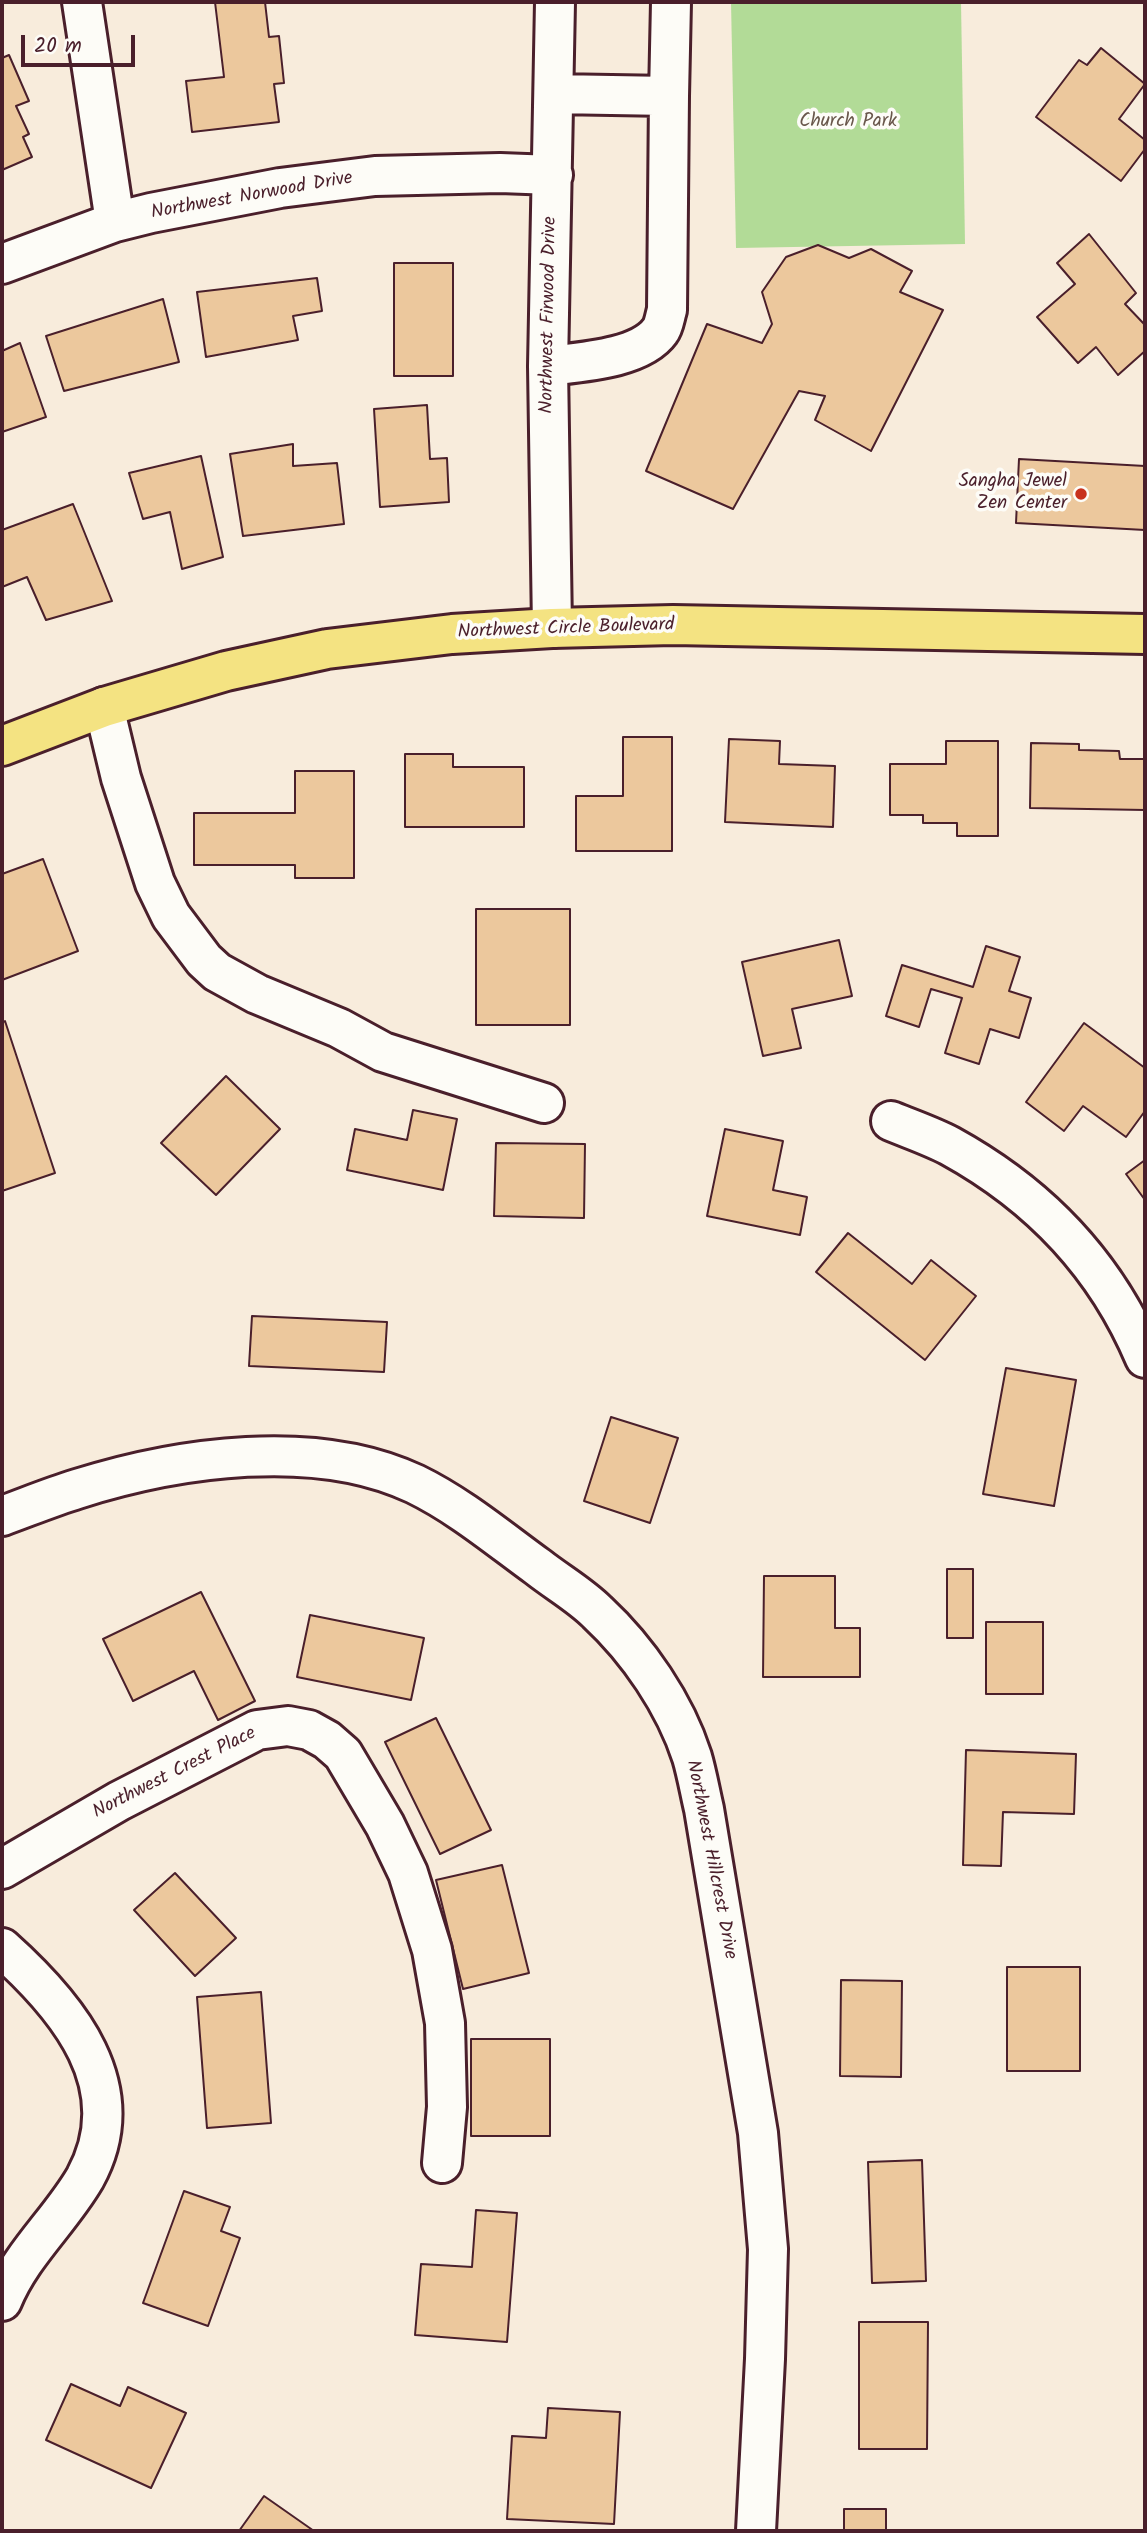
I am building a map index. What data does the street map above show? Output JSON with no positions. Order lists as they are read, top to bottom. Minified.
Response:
{"streets":{"main road":["Northwest Circle Boulevard"],"street":["Northwest Norwood Drive","Northwest Firwood Drive","Northwest Crest Place","Northwest Hillcrest Drive"]},"crossings":[["Northwest Norwood Drive","Northwest Firwood Drive"],["Northwest Firwood Drive","Northwest Circle Boulevard"]],"parks":["Church Park"],"places":["Sangha Jewel Zen Center"],"scale_bar":"20 m"}
